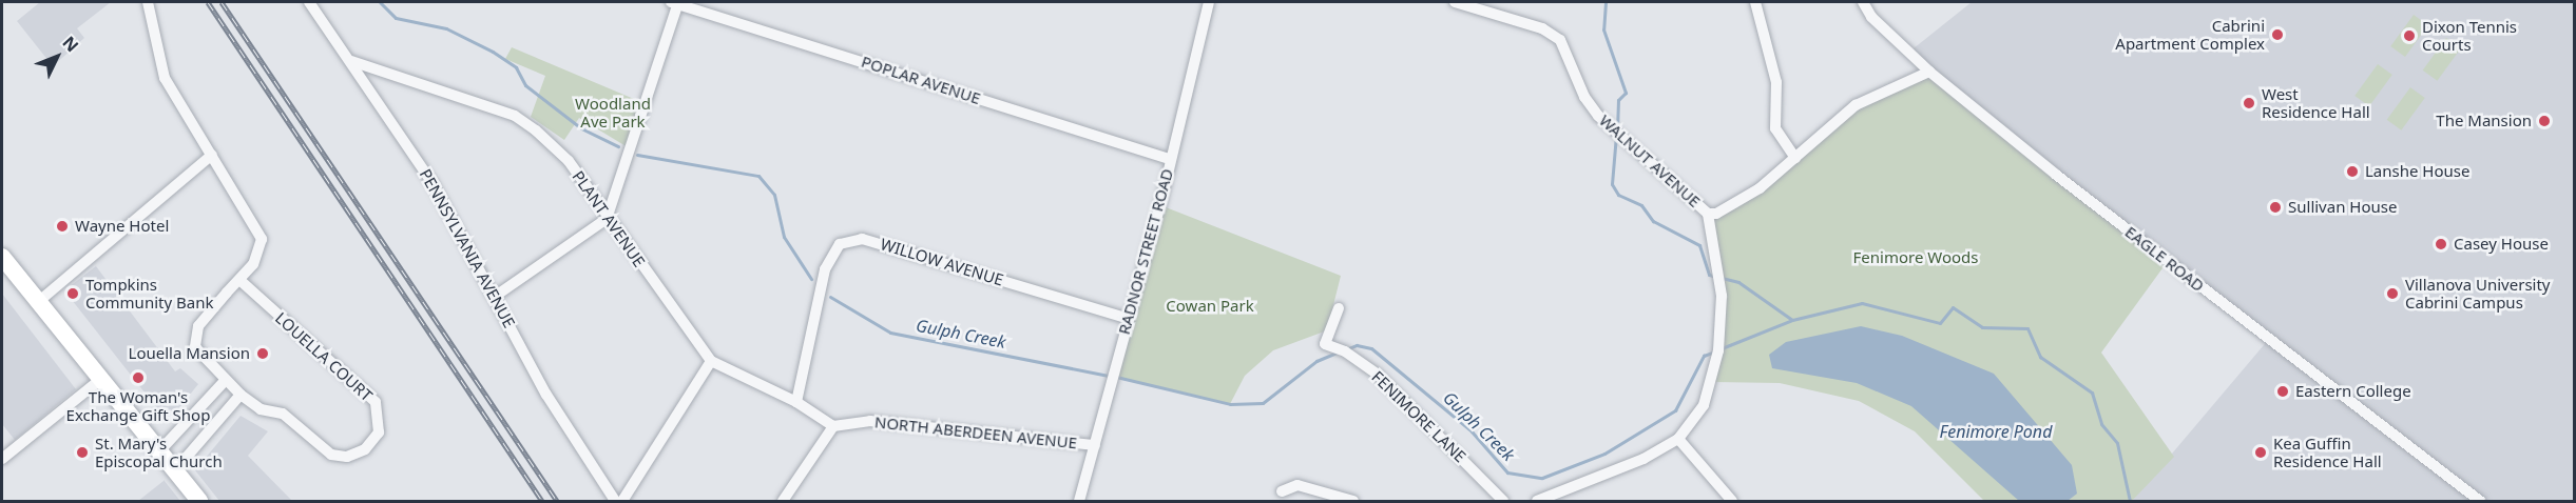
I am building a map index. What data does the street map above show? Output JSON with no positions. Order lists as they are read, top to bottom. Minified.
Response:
{"streets":{"street":["POPLAR AVENUE","WALNUT AVENUE","PLANT AVENUE","PENNSYLVANIA AVENUE","RADNOR STREET ROAD","EAGLE ROAD","WILLOW AVENUE","LOUELLA COURT","FENIMORE LANE","NORTH ABERDEEN AVENUE"]},"crossings":[["POPLAR AVENUE","RADNOR STREET ROAD"],["PLANT AVENUE","PENNSYLVANIA AVENUE"],["PLANT AVENUE","WILLOW AVENUE"],["PLANT AVENUE","NORTH ABERDEEN AVENUE"],["RADNOR STREET ROAD","WILLOW AVENUE"],["RADNOR STREET ROAD","NORTH ABERDEEN AVENUE"]],"water":["Gulph Creek","Fenimore Pond"],"parks":["Woodland Ave Park","Fenimore Woods","Cowan Park"],"places":["Cabrini Apartment Complex","Dixon Tennis Courts","West Residence Hall","The Mansion","Lanshe House","Sullivan House","Wayne Hotel","Casey House","Tompkins Community Bank","Villanova University Cabrini Campus","Louella Mansion","The Woman's Exchange Gift Shop","Eastern College","St. Mary's Episcopal Church","Kea Guffin Residence Hall"],"north":"top right"}
